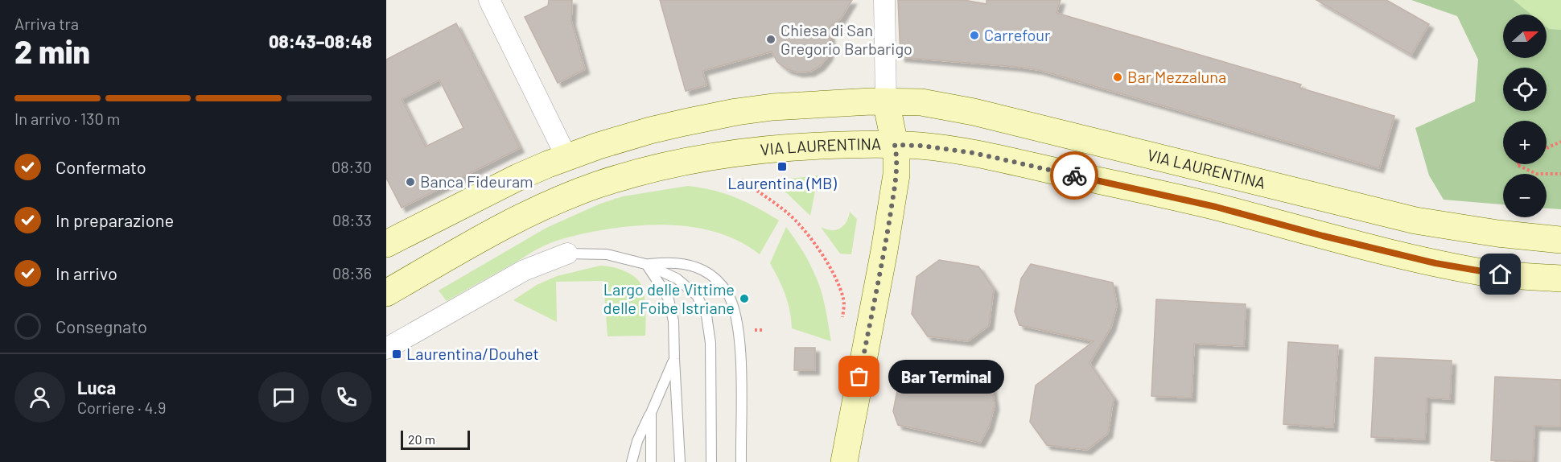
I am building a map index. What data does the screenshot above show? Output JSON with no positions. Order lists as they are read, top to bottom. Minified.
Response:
{"streets":{"main road":["VIA LAURENTINA"]},"places":{"other":["Carrefour","Chiesa di San Gregorio Barbarigo","Bar Mezzaluna","Banca Fideuram","Largo delle Vittime delle Foibe Istriane","Bar Terminal"],"transit":["Laurentina (MB)","Laurentina/Douhet"]},"scale_bar":"20 m","north":"right","page":{"heading":["2 min","Arriva tra","08:43–08:48"],"panel":["Luca","Corriere · 4.9"],"map_buttons":["+","−"],"bar":"In arrivo · 130 m","list":[["Confermato","08:30"],["In preparazione","08:33"],["In arrivo","08:36"],"Consegnato"],"bubble":"Bar Terminal","scale":"20 m"}}
